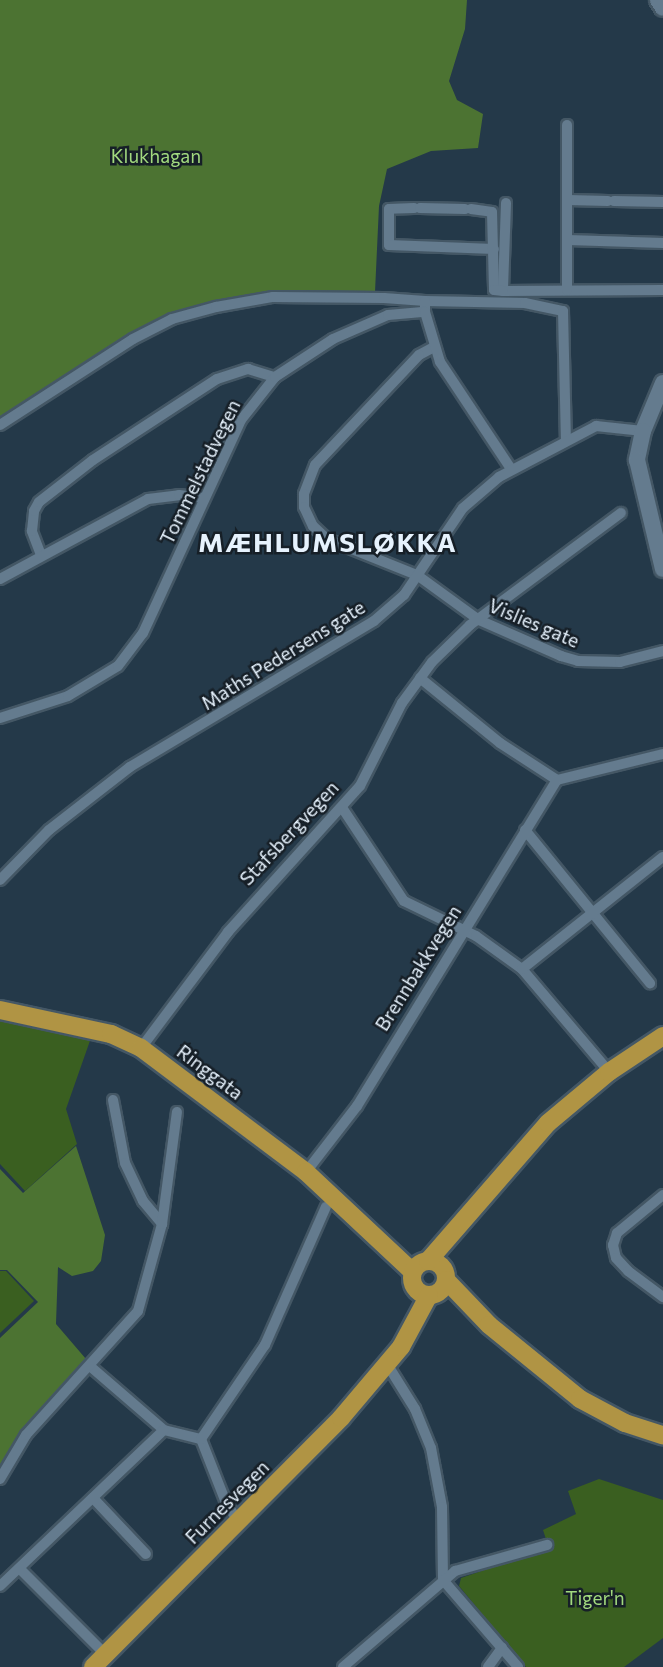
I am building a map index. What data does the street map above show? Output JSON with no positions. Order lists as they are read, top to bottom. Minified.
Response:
{"streets":{"main road":["Ringgata","Furnesvegen"],"street":["Tommelstadvegen","Vislies gate","Maths Pedersens gate","Stafsbergvegen","Brennbakkvegen"]},"crossings":[["Vislies gate","Maths Pedersens gate"],["Vislies gate","Stafsbergvegen"],["Stafsbergvegen","Ringgata"],["Brennbakkvegen","Ringgata"],["Ringgata","Furnesvegen"]],"districts":["MÆHLUMSLØKKA"],"parks":["Klukhagan","Tiger'n"]}
